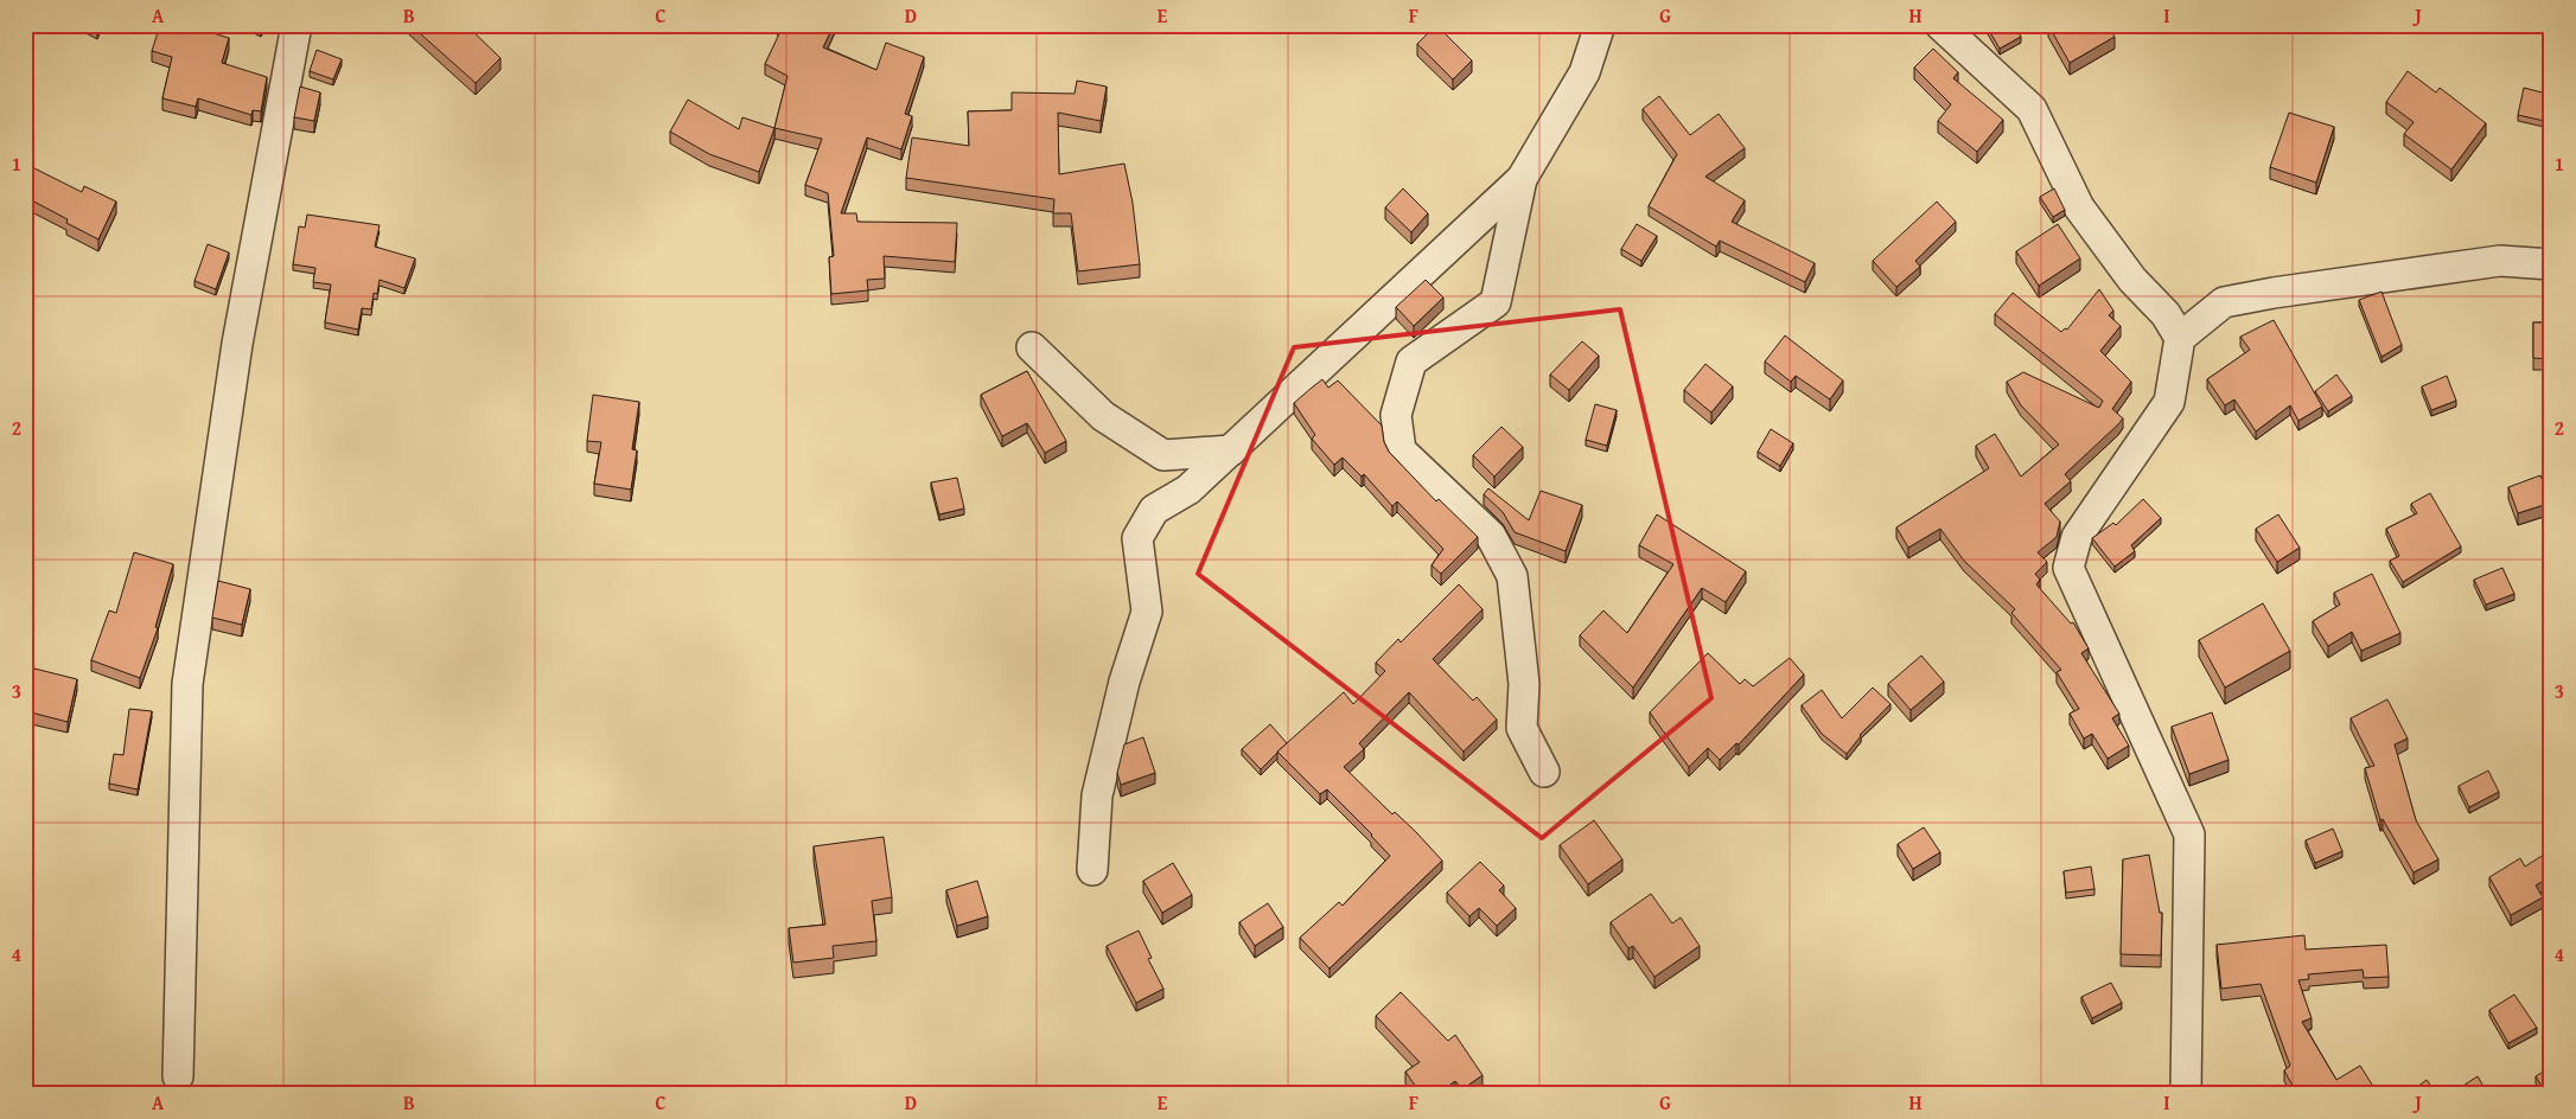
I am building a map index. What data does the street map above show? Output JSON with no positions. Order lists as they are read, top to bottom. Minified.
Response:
{"grid":{"columns":["A","B","C","D","E","F","G","H","I","J"],"rows":["1","2","3","4"]}}
